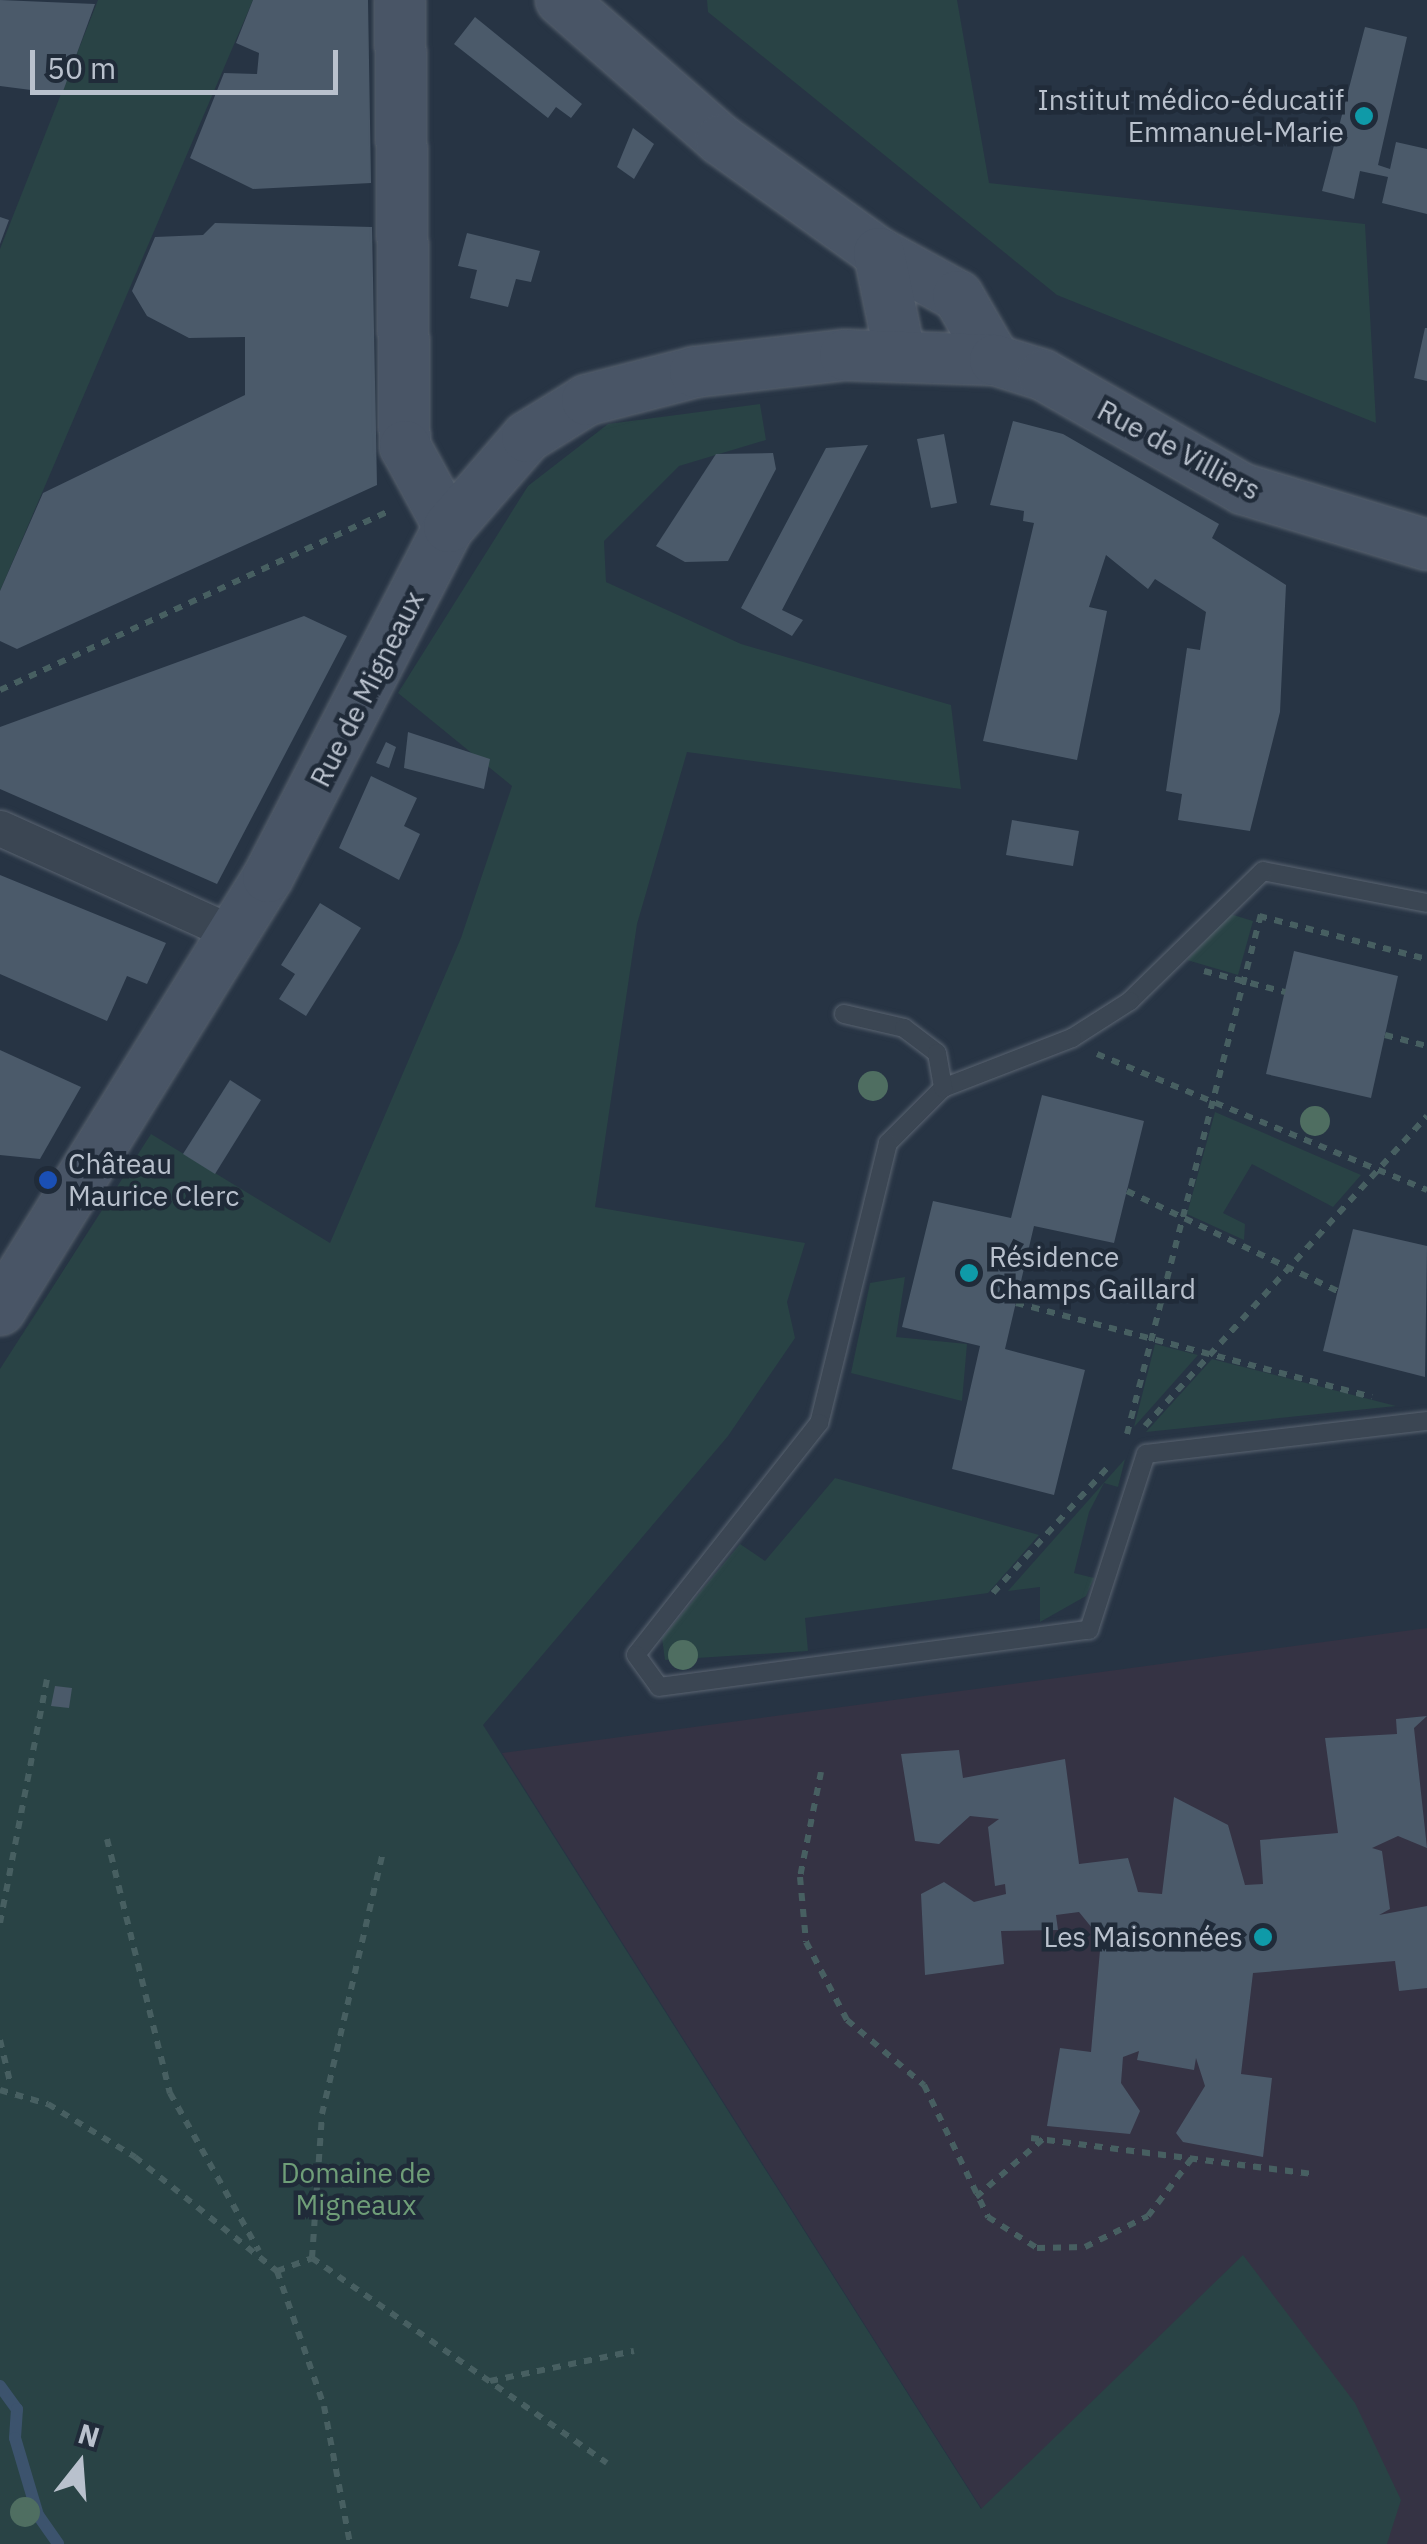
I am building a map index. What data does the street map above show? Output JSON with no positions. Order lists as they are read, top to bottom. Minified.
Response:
{"streets":{"street":["Rue de Villiers","Rue de Migneaux"]},"crossings":[["Rue de Villiers","Rue de Migneaux"]],"parks":["Domaine de Migneaux"],"places":["Institut médico-éducatif Emmanuel-Marie","Château Maurice Clerc","Résidence Champs Gaillard","Les Maisonnées"],"scale_bar":"50 m","north":"top"}
